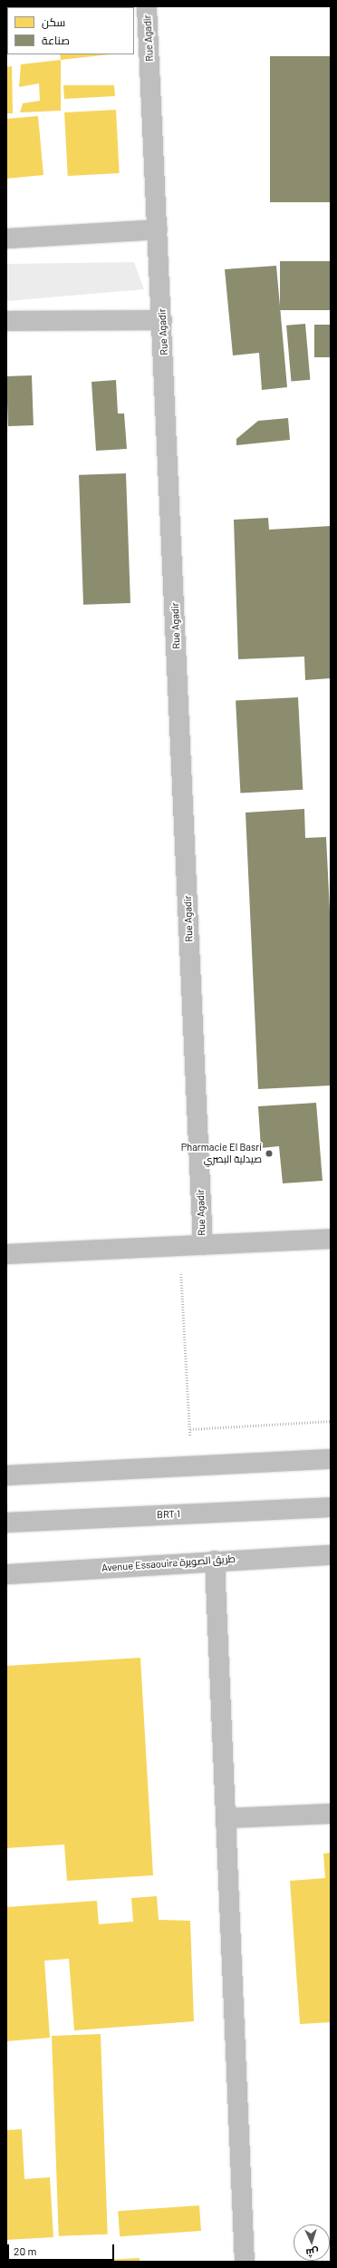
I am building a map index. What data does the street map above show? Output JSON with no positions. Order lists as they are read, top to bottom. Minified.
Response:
{"streets":{"street":["Rue Agadir","BRT 1","Avenue Essaouira طريق الصويرة"]},"places":["Pharmacie El Basri صيدلية البصري"],"legend":["سكن","صناعة"],"scale_bar":"20 m","north":"bottom"}
